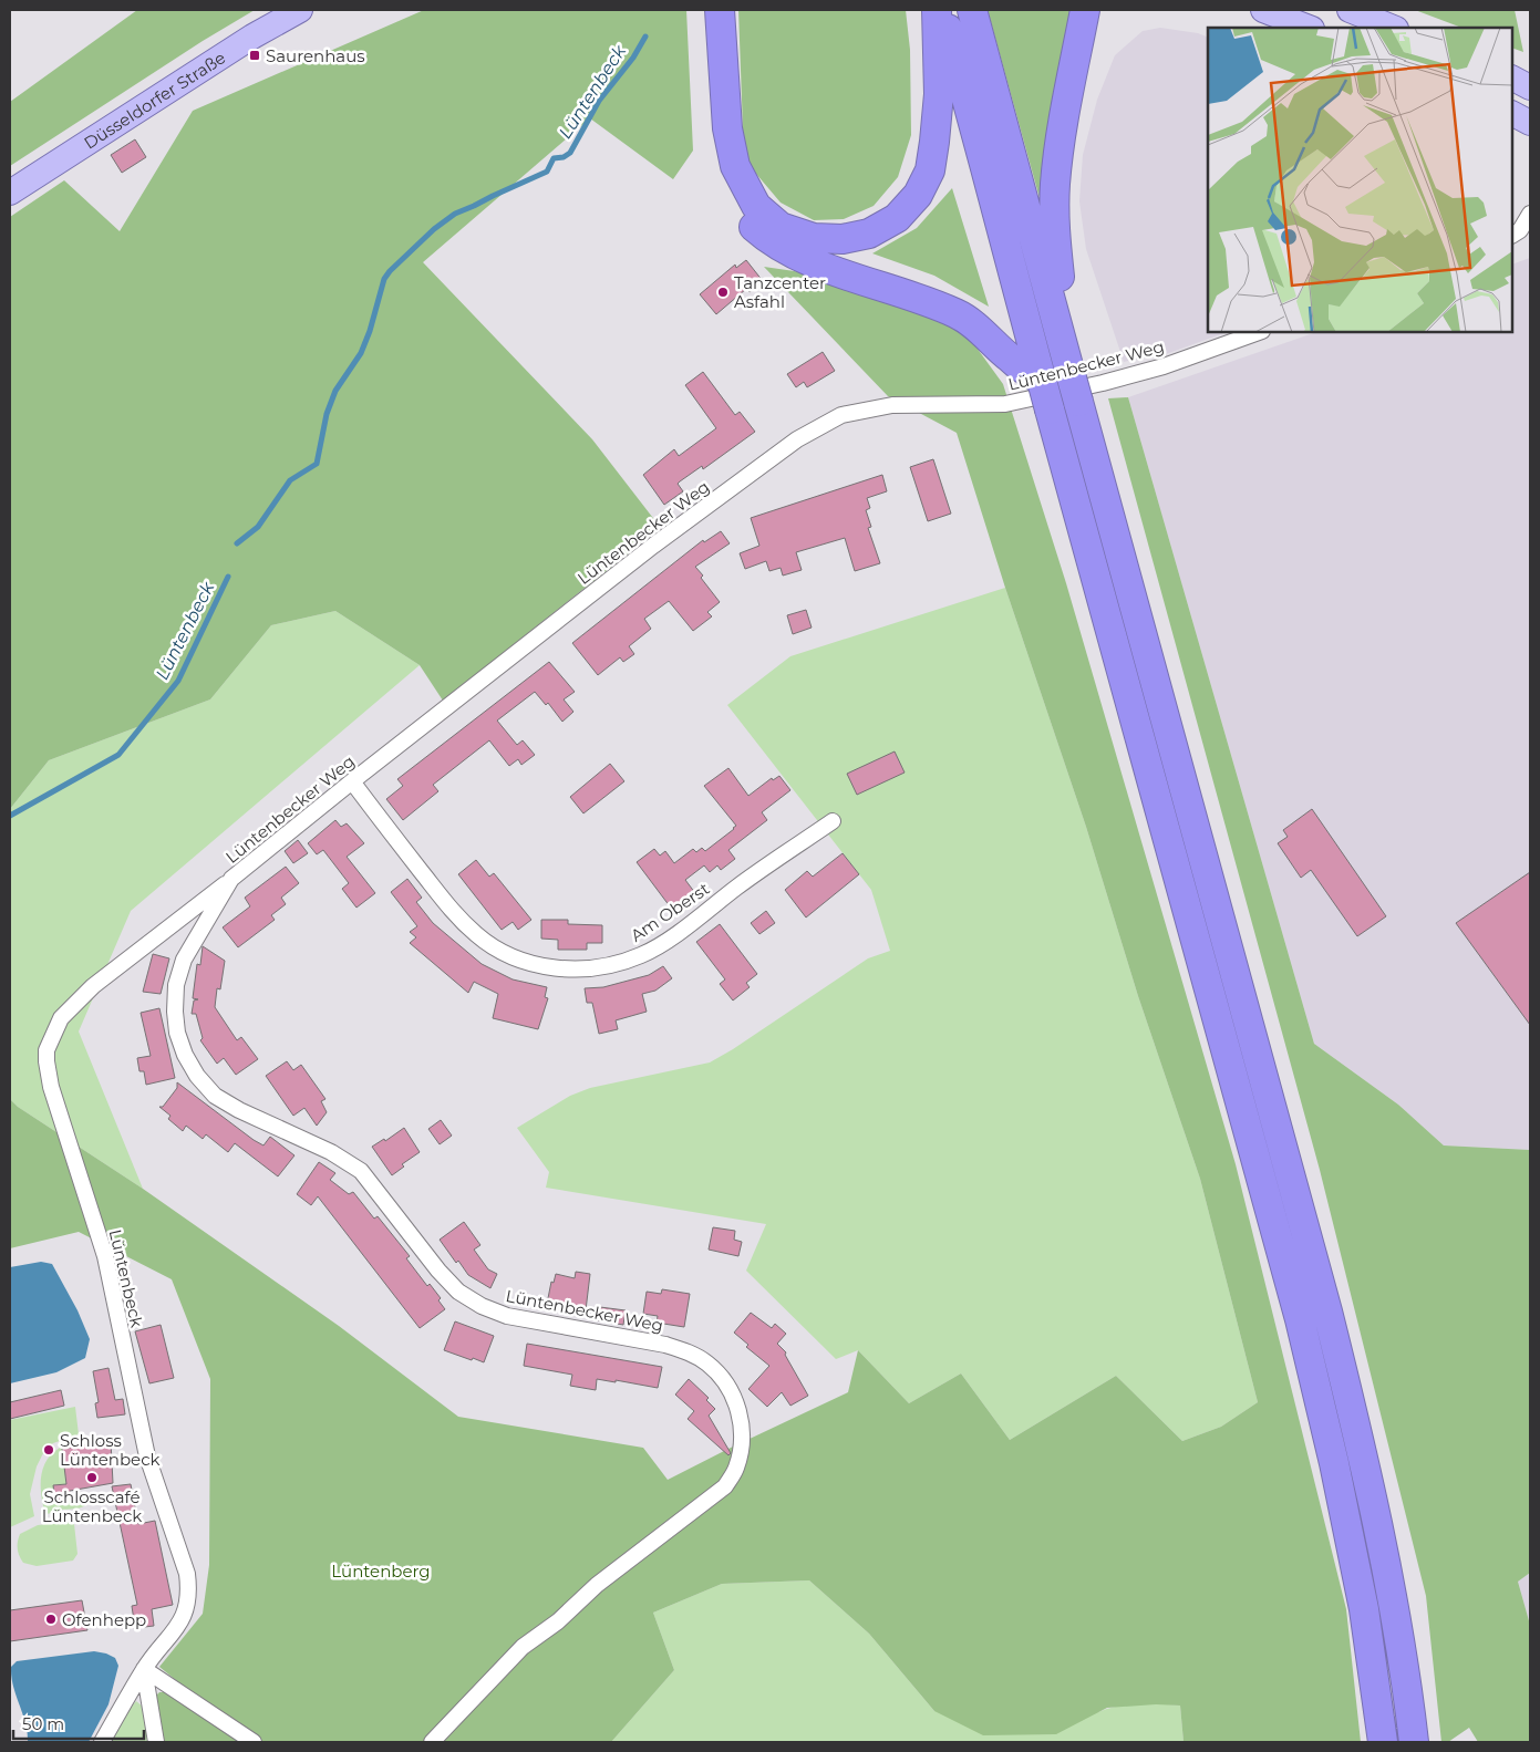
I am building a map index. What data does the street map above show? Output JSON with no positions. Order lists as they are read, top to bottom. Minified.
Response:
{"streets":{"main road":["Düsseldorfer Straße"],"street":["Lüntenbecker Weg","Am Oberst","Lüntenbeck"]},"crossings":[["Lüntenbecker Weg","Am Oberst"],["Lüntenbecker Weg","Lüntenbeck"]],"water":["Lüntenbeck"],"parks":["Lüntenberg"],"places":{"transit":["Saurenhaus"],"other":["Tanzcenter Asfahl","Schloss Lüntenbeck","Schlosscafé Lüntenbeck","Ofenhepp"]},"scale_bar":"50 m"}
